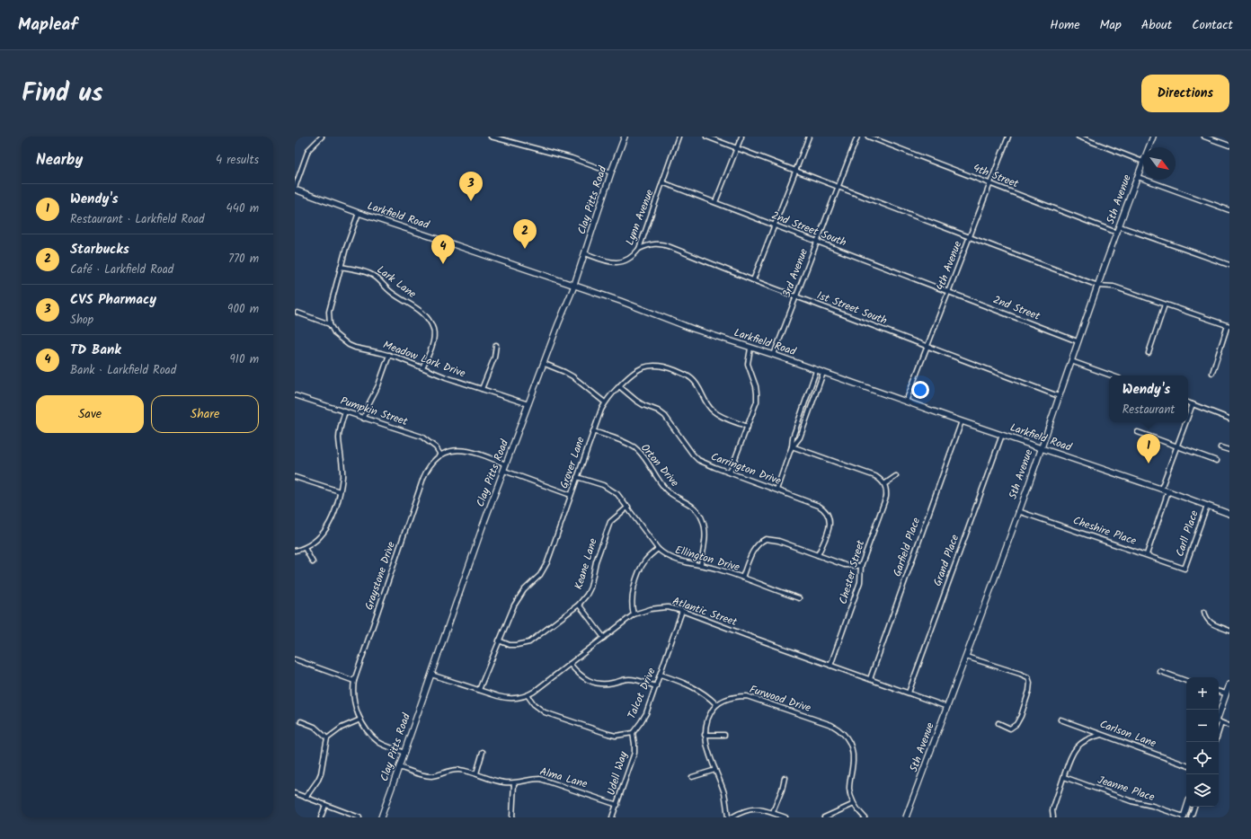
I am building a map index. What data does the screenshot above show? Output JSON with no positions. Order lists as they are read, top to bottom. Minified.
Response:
{"streets":{"street":["4th Street","5th Avenue","Clay Pitts Road","Larkfield Road","Lynn Avenue","2nd Street South","4th Avenue","3rd Avenue","Lark Lane","1st Street South","2nd Street","Meadow Lark Drive","Pumpkin Street","Grover Lane","Orton Drive","Carrington Drive","Cheshire Place","Carll Place","Garfield Place","Ellington Drive","Grand Place","Keane Lane","Chester Street","Graystone Drive","Atlantic Street","Talcot Drive","Furwood Drive","Carlson Lane","Udell Way","Alma Lane","Jeanne Place"]},"crossings":[["4th Street","5th Avenue"],["4th Street","4th Avenue"],["5th Avenue","Larkfield Road"],["5th Avenue","1st Street South"],["5th Avenue","2nd Street"],["5th Avenue","Cheshire Place"],["5th Avenue","Atlantic Street"],["Clay Pitts Road","Larkfield Road"],["Clay Pitts Road","Lynn Avenue"],["Clay Pitts Road","Meadow Lark Drive"],["Clay Pitts Road","Graystone Drive"],["Clay Pitts Road","Atlantic Street"],["Clay Pitts Road","Alma Lane"],["Larkfield Road","4th Avenue"],["Larkfield Road","3rd Avenue"],["Larkfield Road","Carll Place"],["Larkfield Road","Garfield Place"],["Larkfield Road","Grand Place"],["Lynn Avenue","2nd Street South"],["Lynn Avenue","1st Street South"],["2nd Street South","4th Avenue"],["2nd Street South","3rd Avenue"],["2nd Street South","2nd Street"],["4th Avenue","1st Street South"],["4th Avenue","2nd Street"],["3rd Avenue","1st Street South"],["Lark Lane","Meadow Lark Drive"],["Pumpkin Street","Graystone Drive"],["Grover Lane","Orton Drive"],["Grover Lane","Carrington Drive"],["Grover Lane","Ellington Drive"],["Grover Lane","Keane Lane"],["Grover Lane","Atlantic Street"],["Orton Drive","Ellington Drive"],["Cheshire Place","Carll Place"],["Garfield Place","Atlantic Street"],["Ellington Drive","Keane Lane"],["Grand Place","Atlantic Street"],["Chester Street","Atlantic Street"],["Atlantic Street","Talcot Drive"],["Talcot Drive","Udell Way"],["Udell Way","Alma Lane"]],"north":"bottom right","page":{"header":"Mapleaf","nav":["Home","Map","About","Contact"],"title":"Find us","buttons":["Directions",["Save","Share"]],"heading":["Nearby","4 results"],"pins":["3","2","4","1"],"list":[{"mark":"1","name":"Wendy's","note":"Restaurant · Larkfield Road","value":"440 m"},{"mark":"2","name":"Starbucks","note":"Café · Larkfield Road","value":"770 m"},{"mark":"3","name":"CVS Pharmacy","note":"Shop","value":"900 m"},{"mark":"4","name":"TD Bank","note":"Bank · Larkfield Road","value":"910 m"}],"popup":["Wendy's","Restaurant"],"map_buttons":["+","−"]}}
